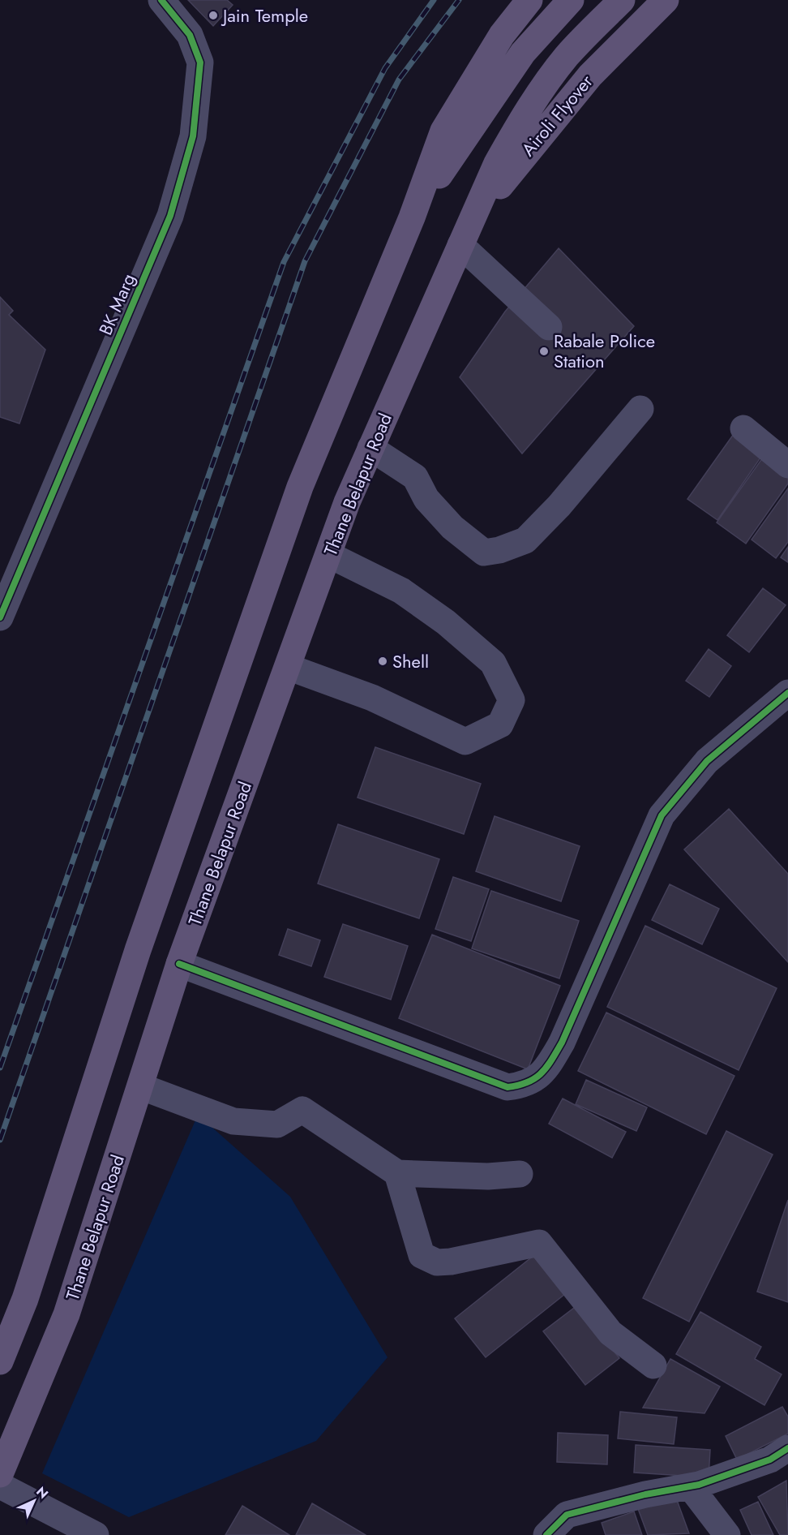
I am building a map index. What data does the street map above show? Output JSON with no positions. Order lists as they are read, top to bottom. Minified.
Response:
{"streets":{"main road":["Airoli Flyover","Thane Belapur Road"],"street":["BK Marg"]},"crossings":[["Airoli Flyover","Thane Belapur Road"]],"places":["Jain Temple","Rabale Police Station","Shell"],"north":"top right"}
